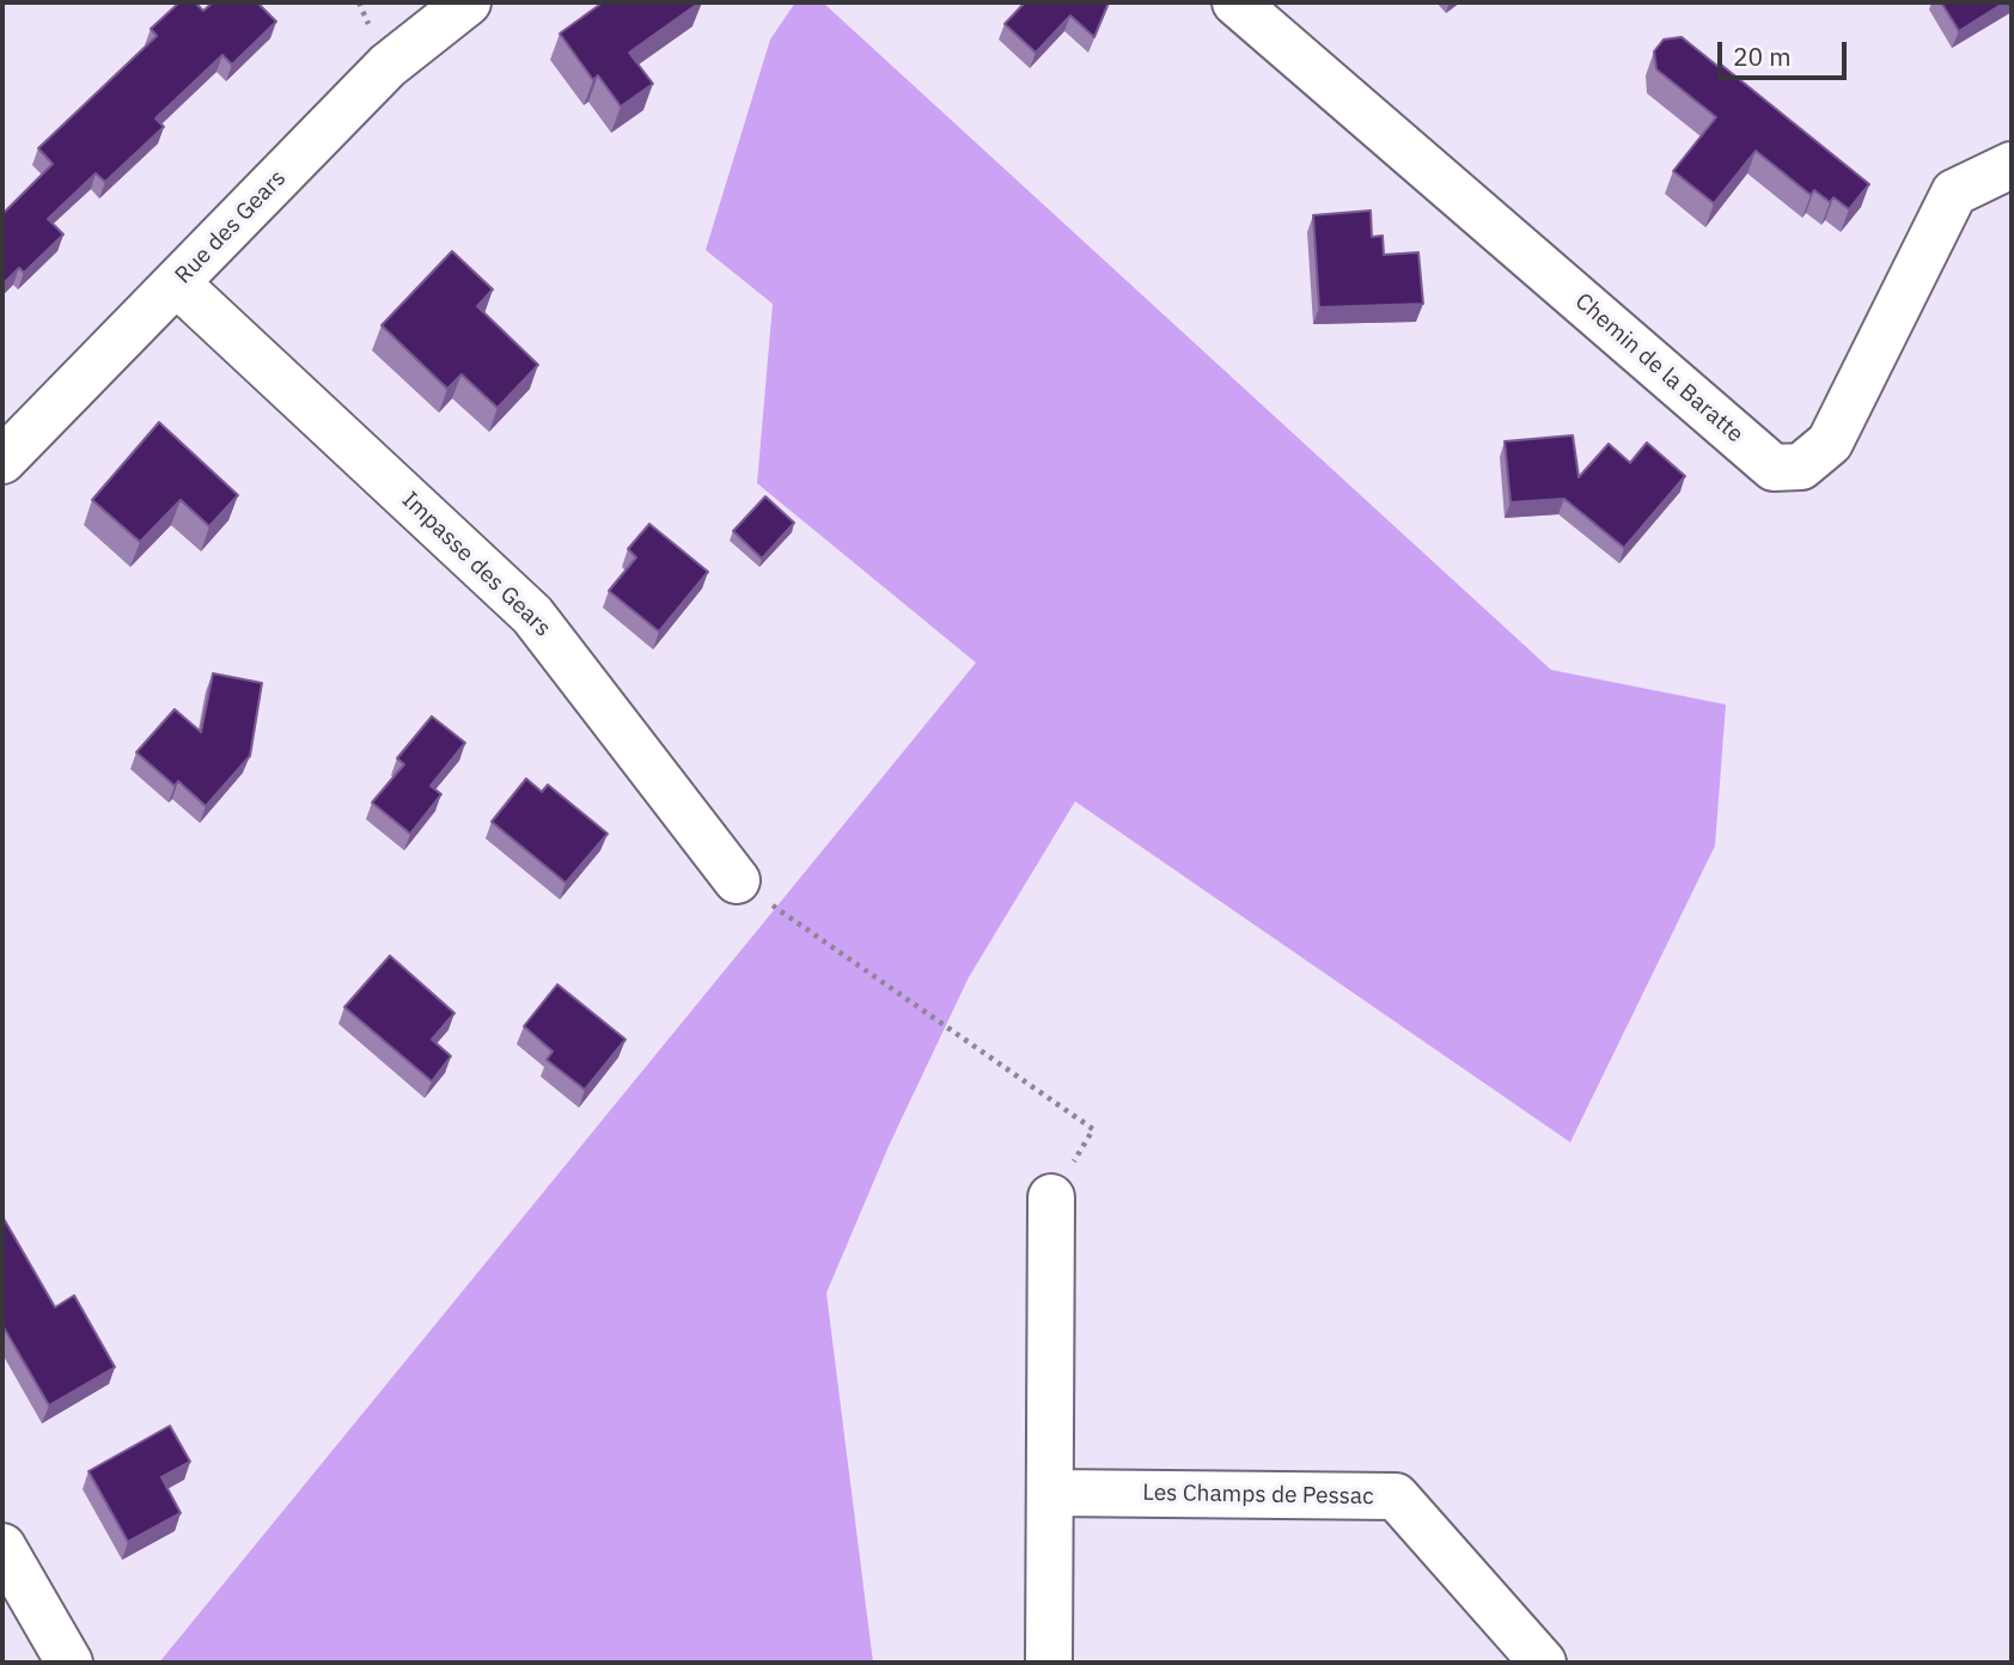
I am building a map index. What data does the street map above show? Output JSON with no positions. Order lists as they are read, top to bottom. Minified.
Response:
{"streets":{"street":["Rue des Gears","Chemin de la Baratte","Impasse des Gears","Les Champs de Pessac"]},"crossings":[["Rue des Gears","Impasse des Gears"]],"scale_bar":"20 m"}
